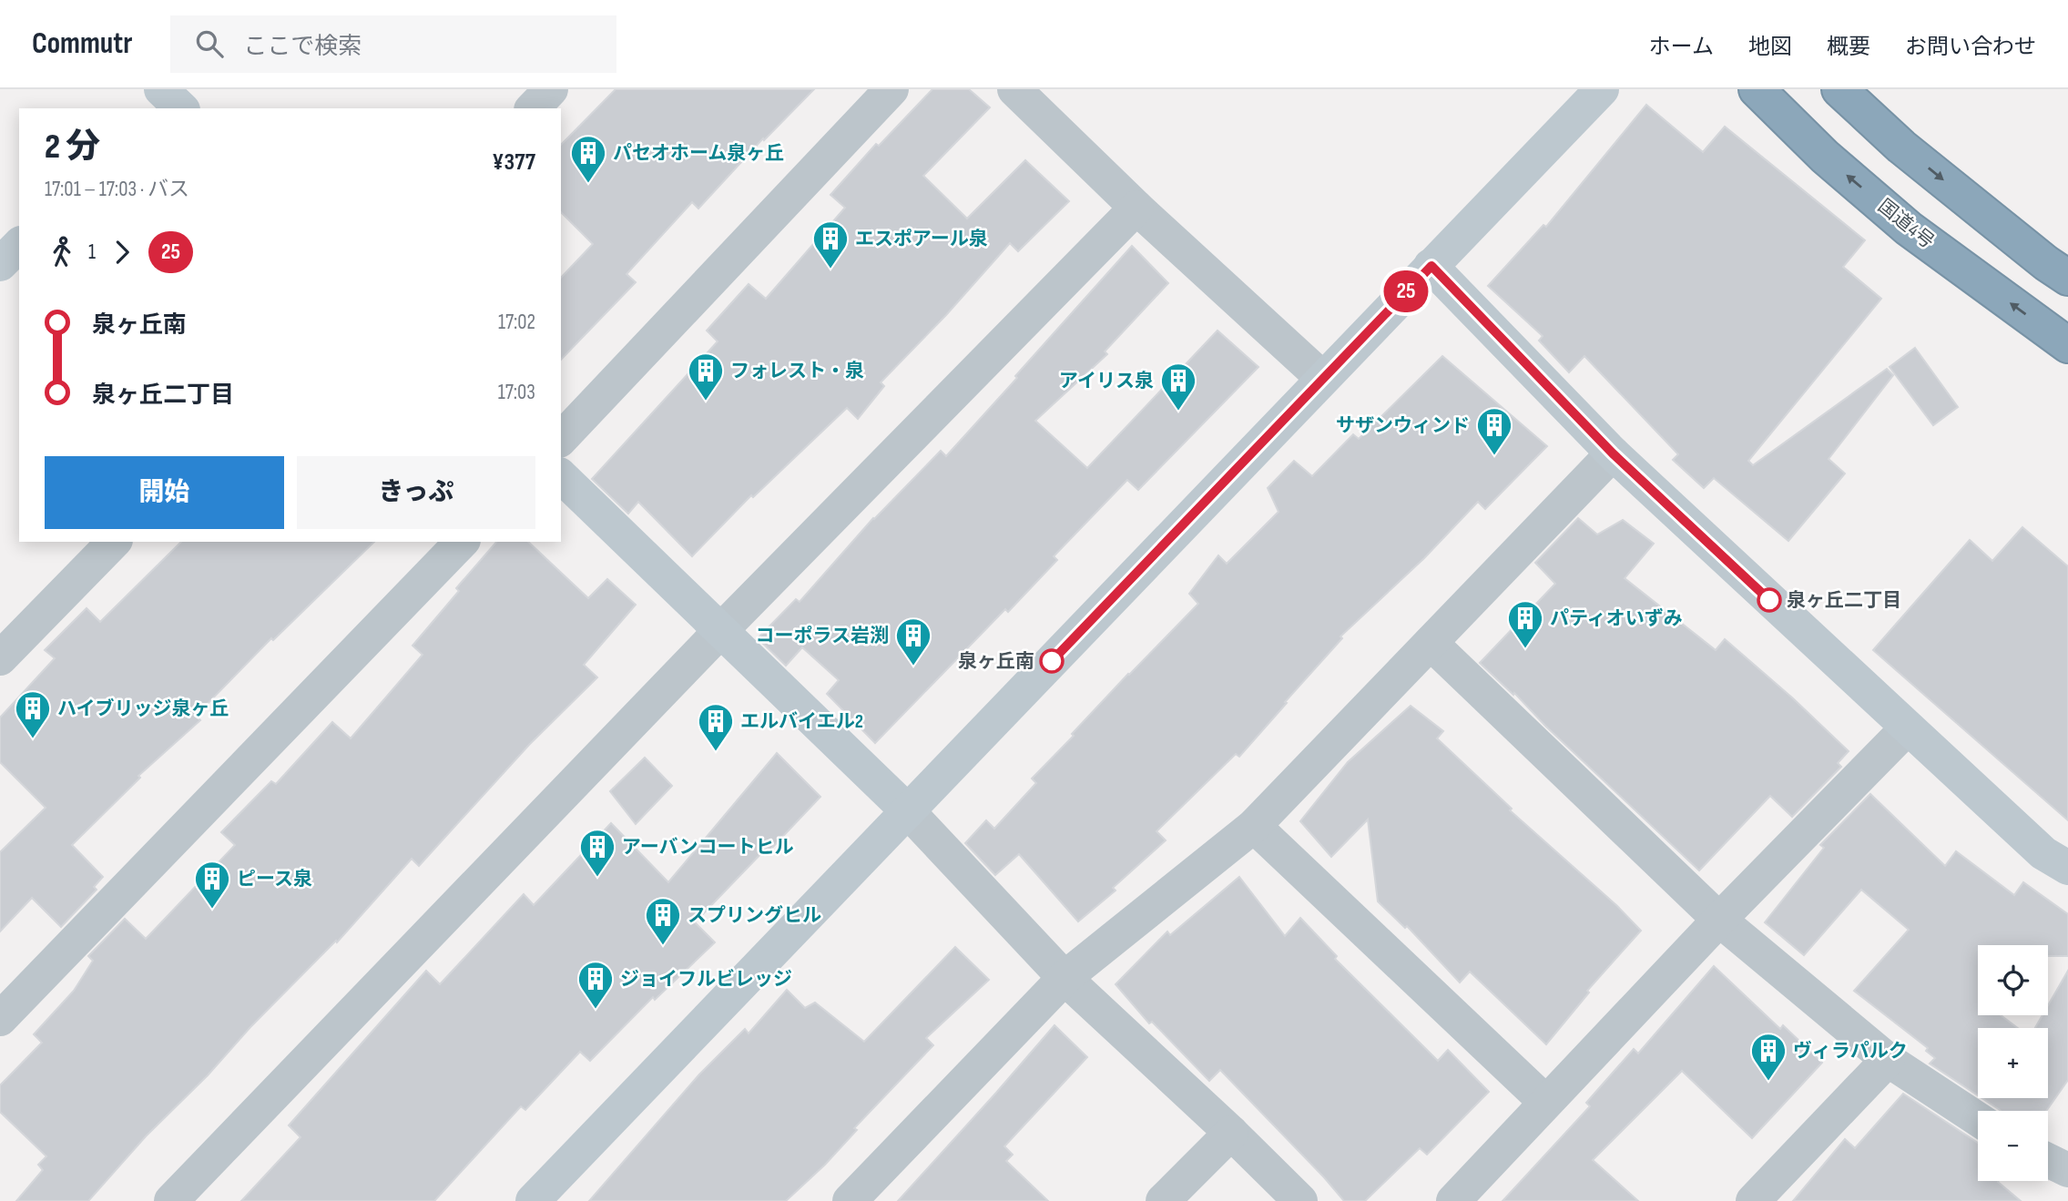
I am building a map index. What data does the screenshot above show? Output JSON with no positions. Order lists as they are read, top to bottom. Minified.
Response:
{"streets":{"highway":["国道4号"]},"places":{"building":["パセオホーム泉ヶ丘","エスポアール泉","フォレスト・泉","アイリス泉","サザンウィンド","パティオいずみ","コーポラス岩渕","ハイブリッジ泉ヶ丘","エルバイエル2","アーバンコートヒル","ピース泉","スプリングヒル","ジョイフルビレッジ","ヴィラパルク"],"other":["泉ヶ丘二丁目","泉ヶ丘南"]},"lines":["bus line 25"],"page":{"header":"Commutr","search":"ここで検索","nav":["ホーム","地図","概要","お問い合わせ"],"on_map":"25","heading":["2 分","17:01 – 17:03 · バス","¥377"],"legs":["1","25"],"list":[{"name":"泉ヶ丘南","value":"17:02"},{"name":"泉ヶ丘二丁目","value":"17:03"}],"buttons":["開始","きっぷ"],"map_buttons":["+","−"]}}
